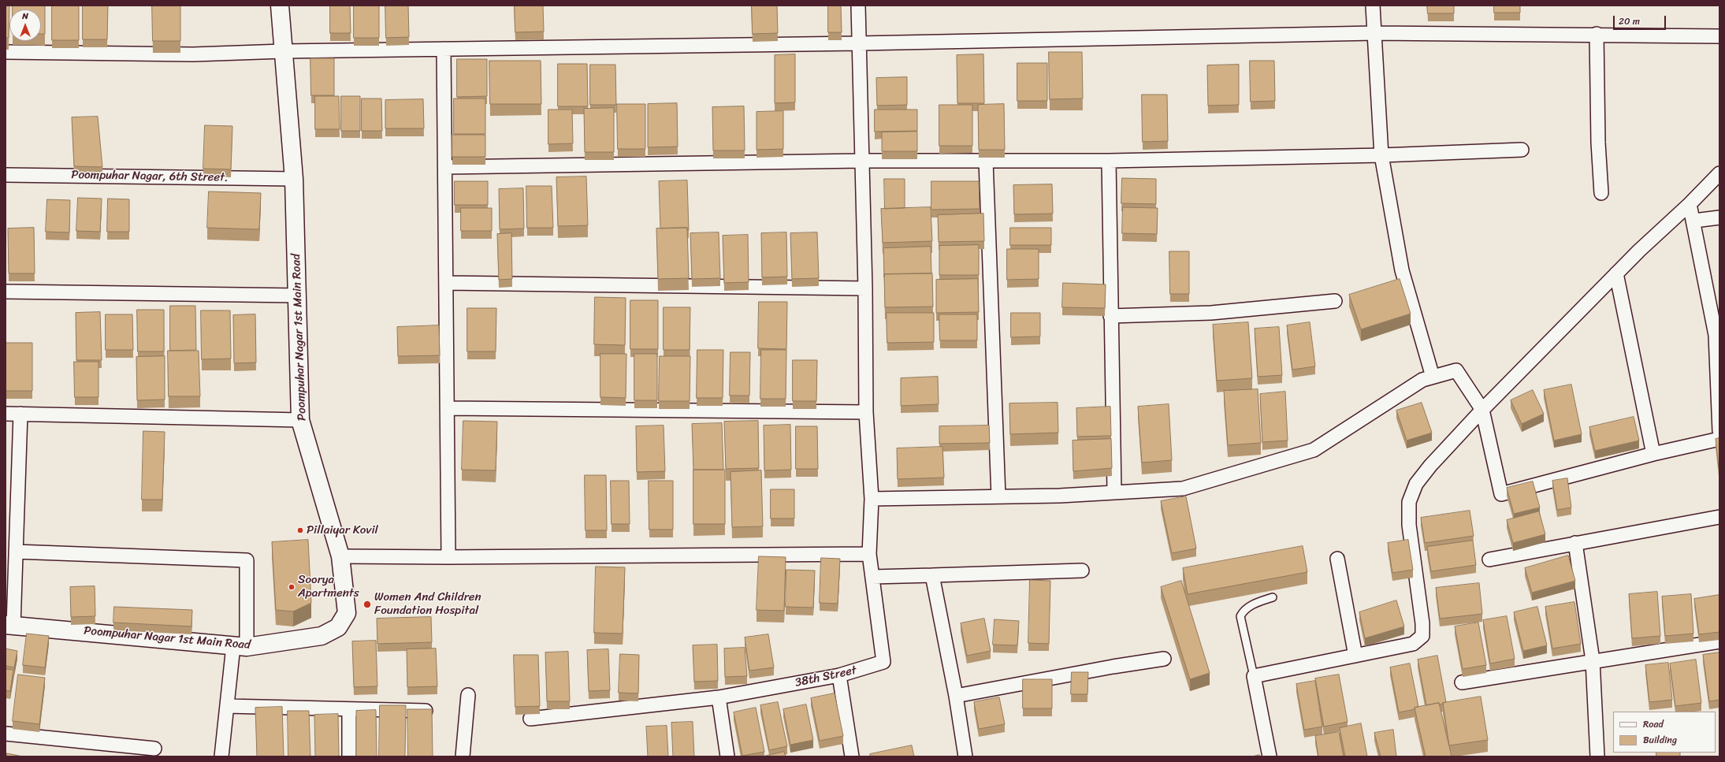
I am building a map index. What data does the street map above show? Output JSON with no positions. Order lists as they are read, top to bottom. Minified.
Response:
{"streets":{"main road":["Poompuhar Nagar 1st Main Road"],"street":["Poompuhar Nagar, 6th Street.","38th Street"]},"crossings":[["Poompuhar Nagar, 6th Street.","Poompuhar Nagar 1st Main Road"]],"places":["Pillaiyar Kovil","Soorya Apartments","Women And Children Foundation Hospital"],"legend":["Road","Building"],"scale_bar":"20 m","north":"top"}
